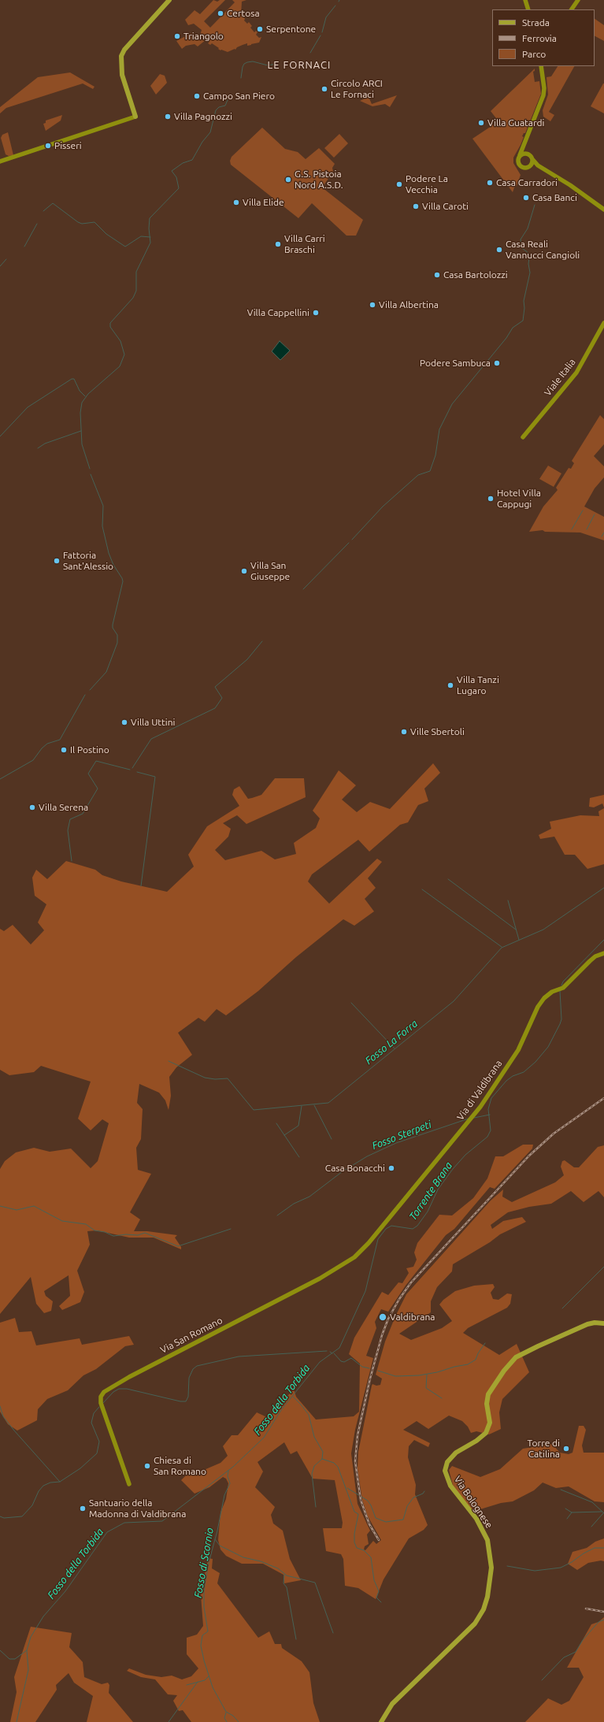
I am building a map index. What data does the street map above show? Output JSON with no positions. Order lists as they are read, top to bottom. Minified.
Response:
{"streets":{"main road":["Via Bolognese"],"street":["Viale Italia","Via di Valdibrana","Via San Romano"]},"crossings":[["Via di Valdibrana","Via San Romano"]],"districts":["LE FORNACI"],"water":["Fosso La Forra","Fosso Sterpeti","Torrente Brana","Fosso della Torbida","Fosso di Scornio"],"places":["Certosa","Serpentone","Triangolo","Circolo ARCI Le Fornaci","Campo San Piero","Villa Pagnozzi","Villa Guatardi","Pisseri","G.S. Pistoia Nord A.S.D.","Casa Carradori","Podere La Vecchia","Casa Banci","Villa Elide","Villa Caroti","Villa Carri Braschi","Casa Reali Vannucci Cangioli","Casa Bartolozzi","Villa Albertina","Villa Cappellini","Podere Sambuca","Hotel Villa Cappugi","Fattoria Sant'Alessio","Villa San Giuseppe","Villa Tanzi Lugaro","Villa Uttini","Ville Sbertoli","Il Postino","Villa Serena","Casa Bonacchi","Valdibrana","Torre di Catilina","Chiesa di San Romano","Santuario della Madonna di Valdibrana"],"legend":["Strada","Ferrovia","Parco"]}
